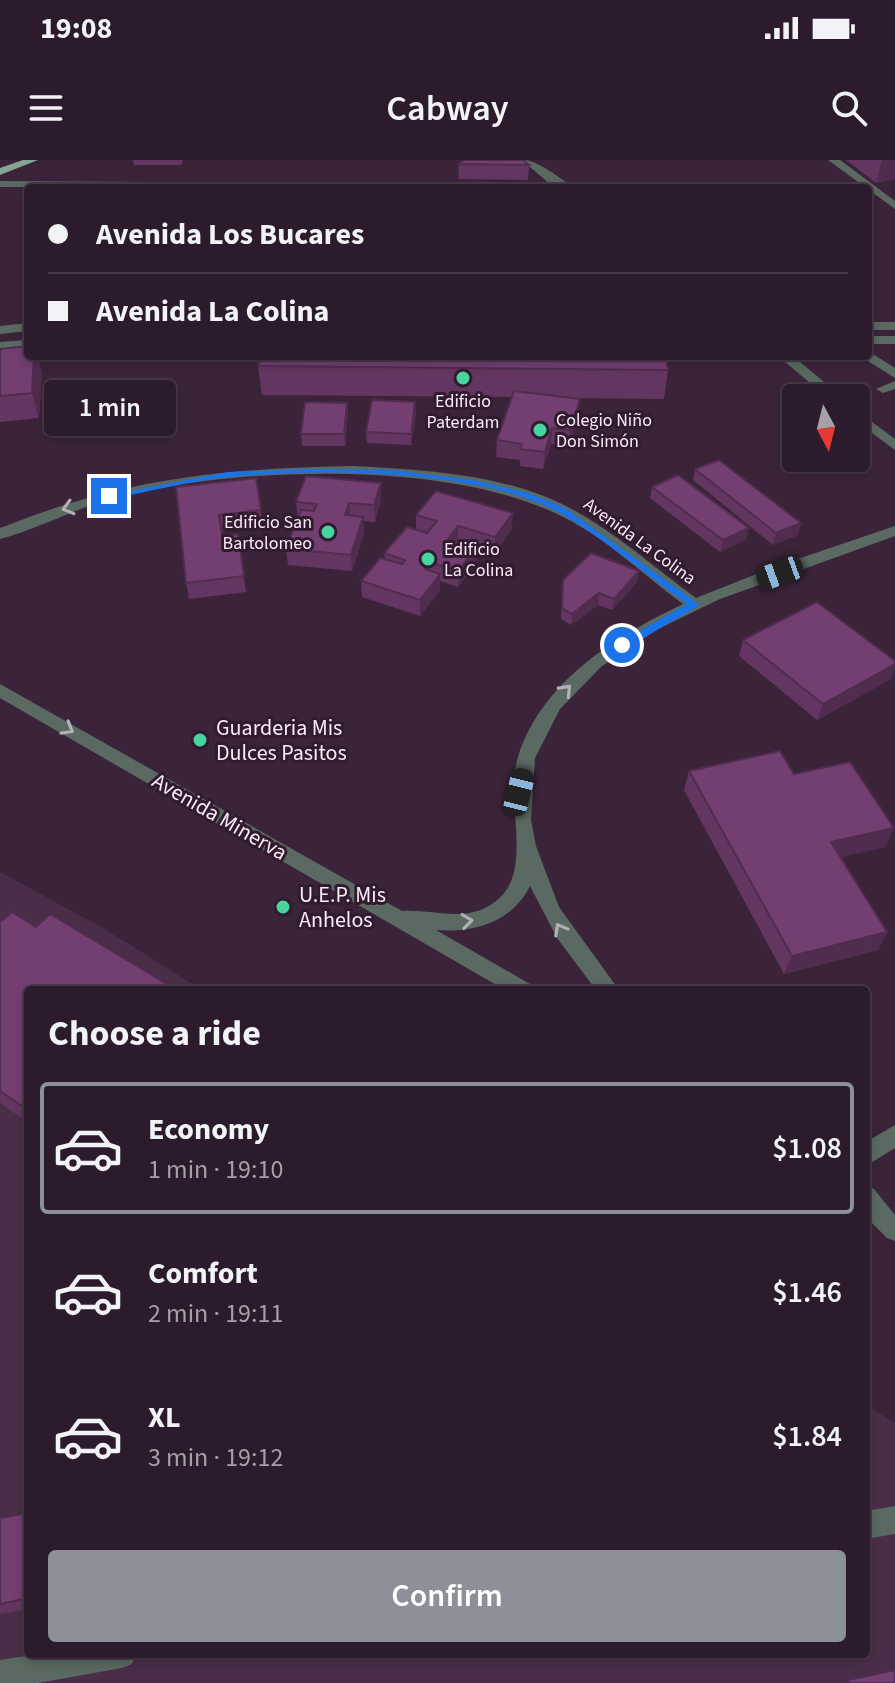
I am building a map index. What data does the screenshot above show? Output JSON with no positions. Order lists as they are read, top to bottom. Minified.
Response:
{"streets":{"street":["Avenida La Colina","Avenida Minerva"]},"one_way":["Avenida La Colina","Avenida Minerva"],"places":["Edificio Paterdam","Colegio Niño Don Simón","Edificio San Bartolomeo","Edificio La Colina","Guarderia Mis Dulces Pasitos","U.E.P. Mis Anhelos"],"north":"bottom","page":{"status":"19:08","header":"Cabway","banner":["Avenida Los Bucares","Avenida La Colina"],"bubble":"1 min","heading":"Choose a ride","list":[{"name":"Economy","note":"1 min · 19:10","value":"$1.08"},{"name":"Comfort","note":"2 min · 19:11","value":"$1.46"},{"name":"XL","note":"3 min · 19:12","value":"$1.84"}],"buttons":"Confirm"}}
